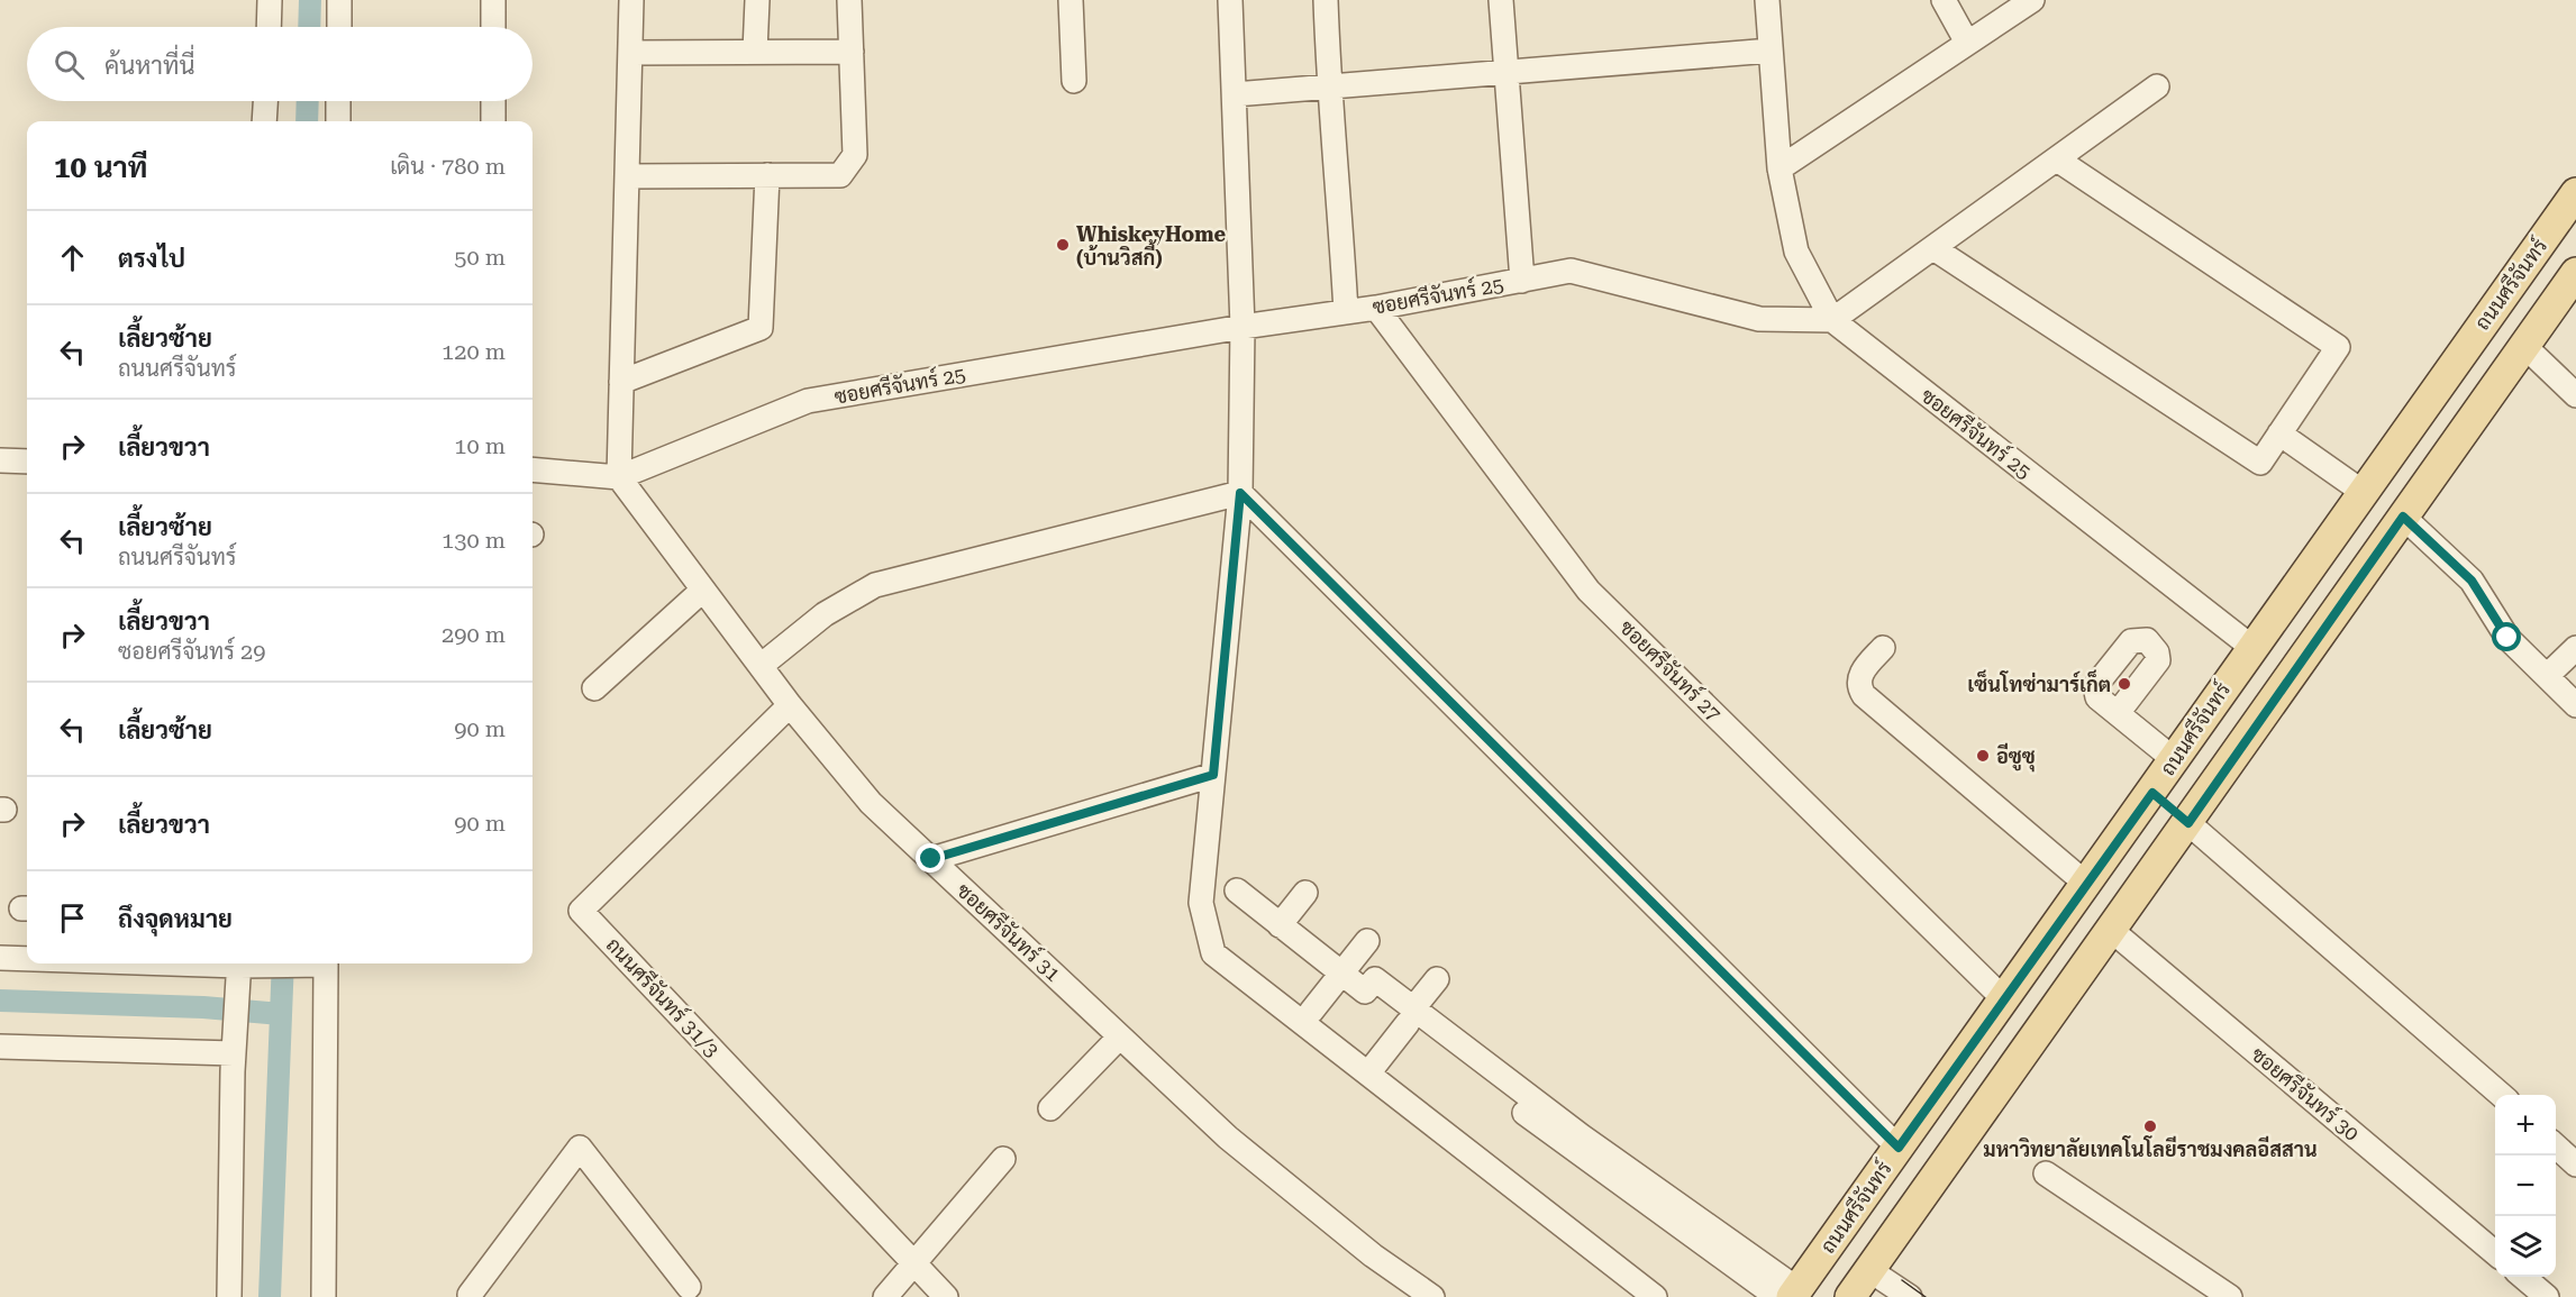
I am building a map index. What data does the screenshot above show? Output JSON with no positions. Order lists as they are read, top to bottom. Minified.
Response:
{"streets":{"main road":["ถนนศรีจันทร์"],"street":["ซอยศรีจันทร์ 25","ซอยศรีจันทร์ 27","ซอยศรีจันทร์ 31","ถนนศรีจันทร์ 31/3","ซอยศรีจันทร์ 30"]},"crossings":[["ถนนศรีจันทร์","ซอยศรีจันทร์ 25"],["ถนนศรีจันทร์","ซอยศรีจันทร์ 27"],["ซอยศรีจันทร์ 25","ซอยศรีจันทร์ 27"],["ซอยศรีจันทร์ 25","ซอยศรีจันทร์ 31"],["ซอยศรีจันทร์ 31","ถนนศรีจันทร์ 31/3"]],"places":["WhiskeyHome (บ้านวิสกี้)","เซ็นโทซ่ามาร์เก็ต","อีซูซุ","มหาวิทยาลัยเทคโนโลยีราชมงคลอีสสาน"],"page":{"search":"ค้นหาที่นี่","heading":["10 นาที","เดิน · 780 m"],"list":[["ตรงไป","50 m"],["เลี้ยวซ้าย","ถนนศรีจันทร์","120 m"],["เลี้ยวขวา","10 m"],["เลี้ยวซ้าย","ถนนศรีจันทร์","130 m"],["เลี้ยวขวา","ซอยศรีจันทร์ 29","290 m"],["เลี้ยวซ้าย","90 m"],["เลี้ยวขวา","90 m"],"ถึงจุดหมาย"],"map_buttons":["+","−"]}}
